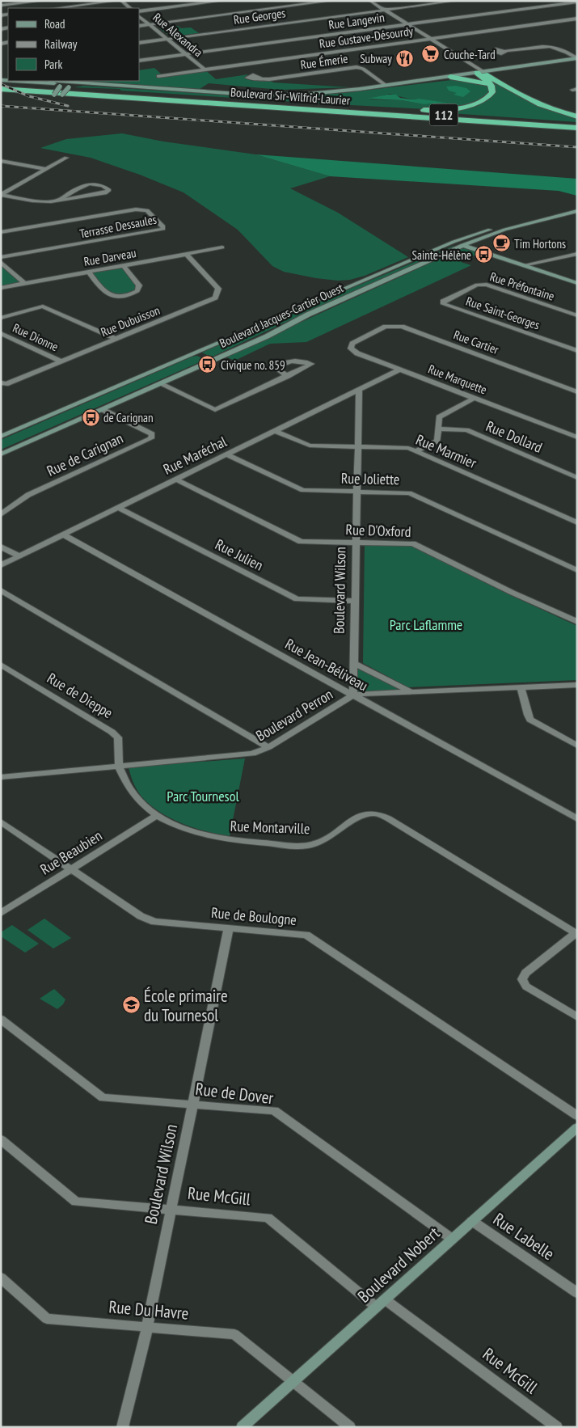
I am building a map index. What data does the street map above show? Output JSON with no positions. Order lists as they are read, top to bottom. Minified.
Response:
{"streets":{"highway":["Boulevard Sir-Wilfrid-Laurier","112"],"main road":["Boulevard Jacques-Cartier Ouest","Boulevard Nobert"],"street":["Rue Georges","Rue Langevin","Rue Alexandra","Rue Gustave-Désourdy","Rue Émerie","Terrasse Dessaules","Rue Darveau","Rue Préfontaine","Rue Saint-Georges","Rue Dubuisson","Rue Dionne","Rue Cartier","Rue Marquette","Rue Dollard","Rue Marmier","Rue de Carignan","Rue Maréchal","Rue Joliette","Rue D'Oxford","Rue Julien","Boulevard Wilson","Rue Jean-Béliveau","Rue de Dieppe","Boulevard Perron","Rue Montarville","Rue Beaubien","Rue de Boulogne","Rue de Dover","Rue McGill","Rue Labelle","Rue Du Havre"]},"crossings":[["Rue Georges","Rue Alexandra"],["Rue Langevin","Rue Alexandra"],["Rue Alexandra","Rue Gustave-Désourdy"],["Rue Darveau","Rue Dubuisson"],["Rue Préfontaine","Rue Saint-Georges"],["Boulevard Jacques-Cartier Ouest","Rue de Carignan"],["Rue Dubuisson","Rue Dionne"],["Rue Cartier","Rue Marquette"],["Rue Marquette","Rue Maréchal"],["Rue Marmier","Rue Maréchal"],["Rue Marmier","Boulevard Wilson"],["Rue Maréchal","Rue Joliette"],["Rue Maréchal","Rue D'Oxford"],["Rue Maréchal","Rue Julien"],["Rue Maréchal","Boulevard Wilson"],["Rue Maréchal","Rue Jean-Béliveau"],["Rue Joliette","Boulevard Wilson"],["Rue D'Oxford","Boulevard Wilson"],["Rue Julien","Boulevard Wilson"],["Boulevard Wilson","Rue Jean-Béliveau"],["Boulevard Wilson","Boulevard Perron"],["Boulevard Wilson","Rue de Boulogne"],["Boulevard Wilson","Rue de Dover"],["Boulevard Wilson","Rue McGill"],["Boulevard Wilson","Rue Du Havre"],["Rue Jean-Béliveau","Boulevard Perron"],["Rue de Dieppe","Boulevard Perron"],["Rue de Dieppe","Rue Montarville"],["Boulevard Perron","Rue Montarville"],["Rue Montarville","Rue Beaubien"],["Rue Beaubien","Rue de Boulogne"],["Rue de Dover","Boulevard Nobert"],["Rue McGill","Boulevard Nobert"],["Rue Labelle","Boulevard Nobert"],["Boulevard Nobert","Rue Du Havre"]],"parks":["Parc Laflamme","Parc Tournesol"],"places":{"supermarket":["Couche-Tard"],"restaurant":["Subway"],"cafe":["Tim Hortons"],"bus stop":["Sainte-Hélène","Civique no. 859","de Carignan"],"school or university":["École primaire du Tournesol"]},"legend":["Road","Railway","Park"]}
